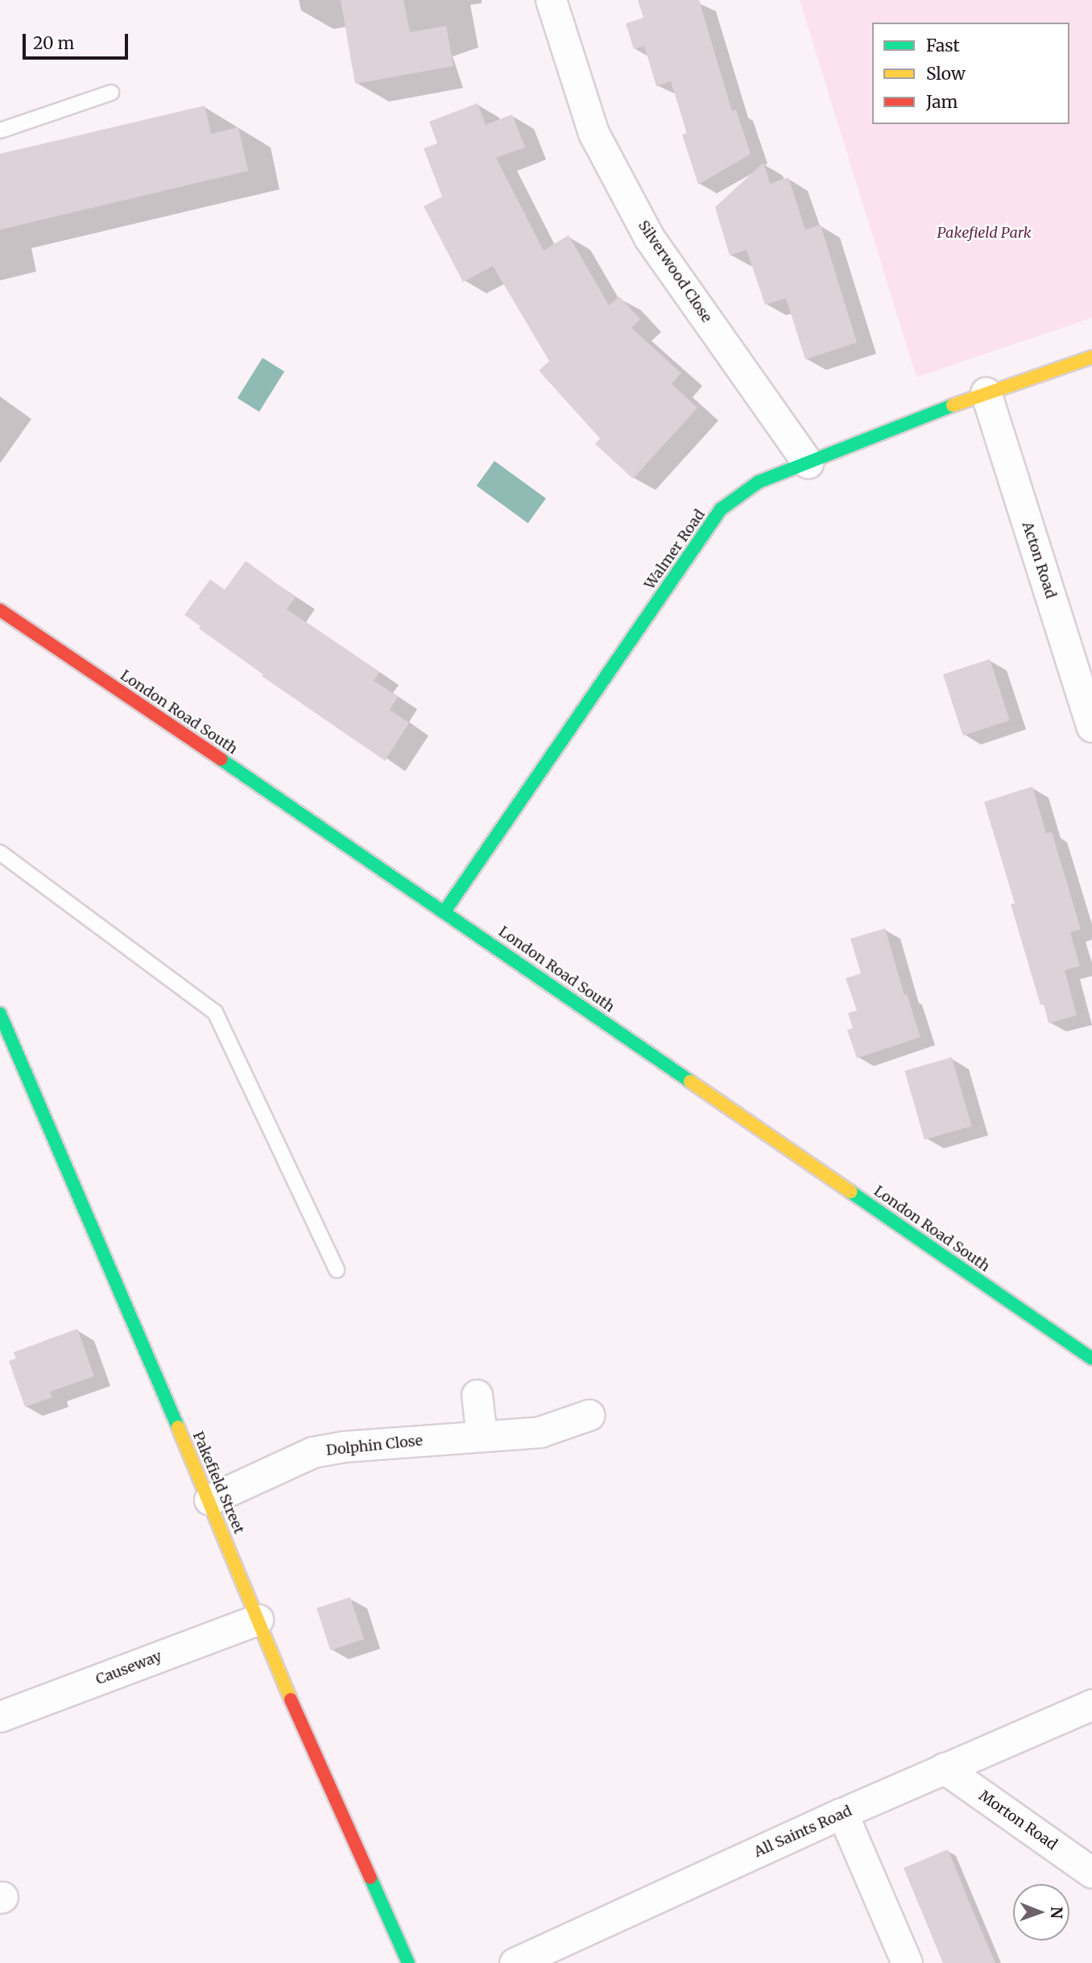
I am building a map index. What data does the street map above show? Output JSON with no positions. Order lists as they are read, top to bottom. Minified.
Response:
{"streets":{"street":["Silverwood Close","Walmer Road","Acton Road","London Road South","Dolphin Close","Pakefield Street","Causeway","Morton Road","All Saints Road"]},"crossings":[["Silverwood Close","Walmer Road"],["Walmer Road","Acton Road"],["Walmer Road","London Road South"],["Dolphin Close","Pakefield Street"],["Pakefield Street","Causeway"],["Morton Road","All Saints Road"]],"parks":["Pakefield Park"],"legend":["Fast","Slow","Jam"],"scale_bar":"20 m","north":"right"}
